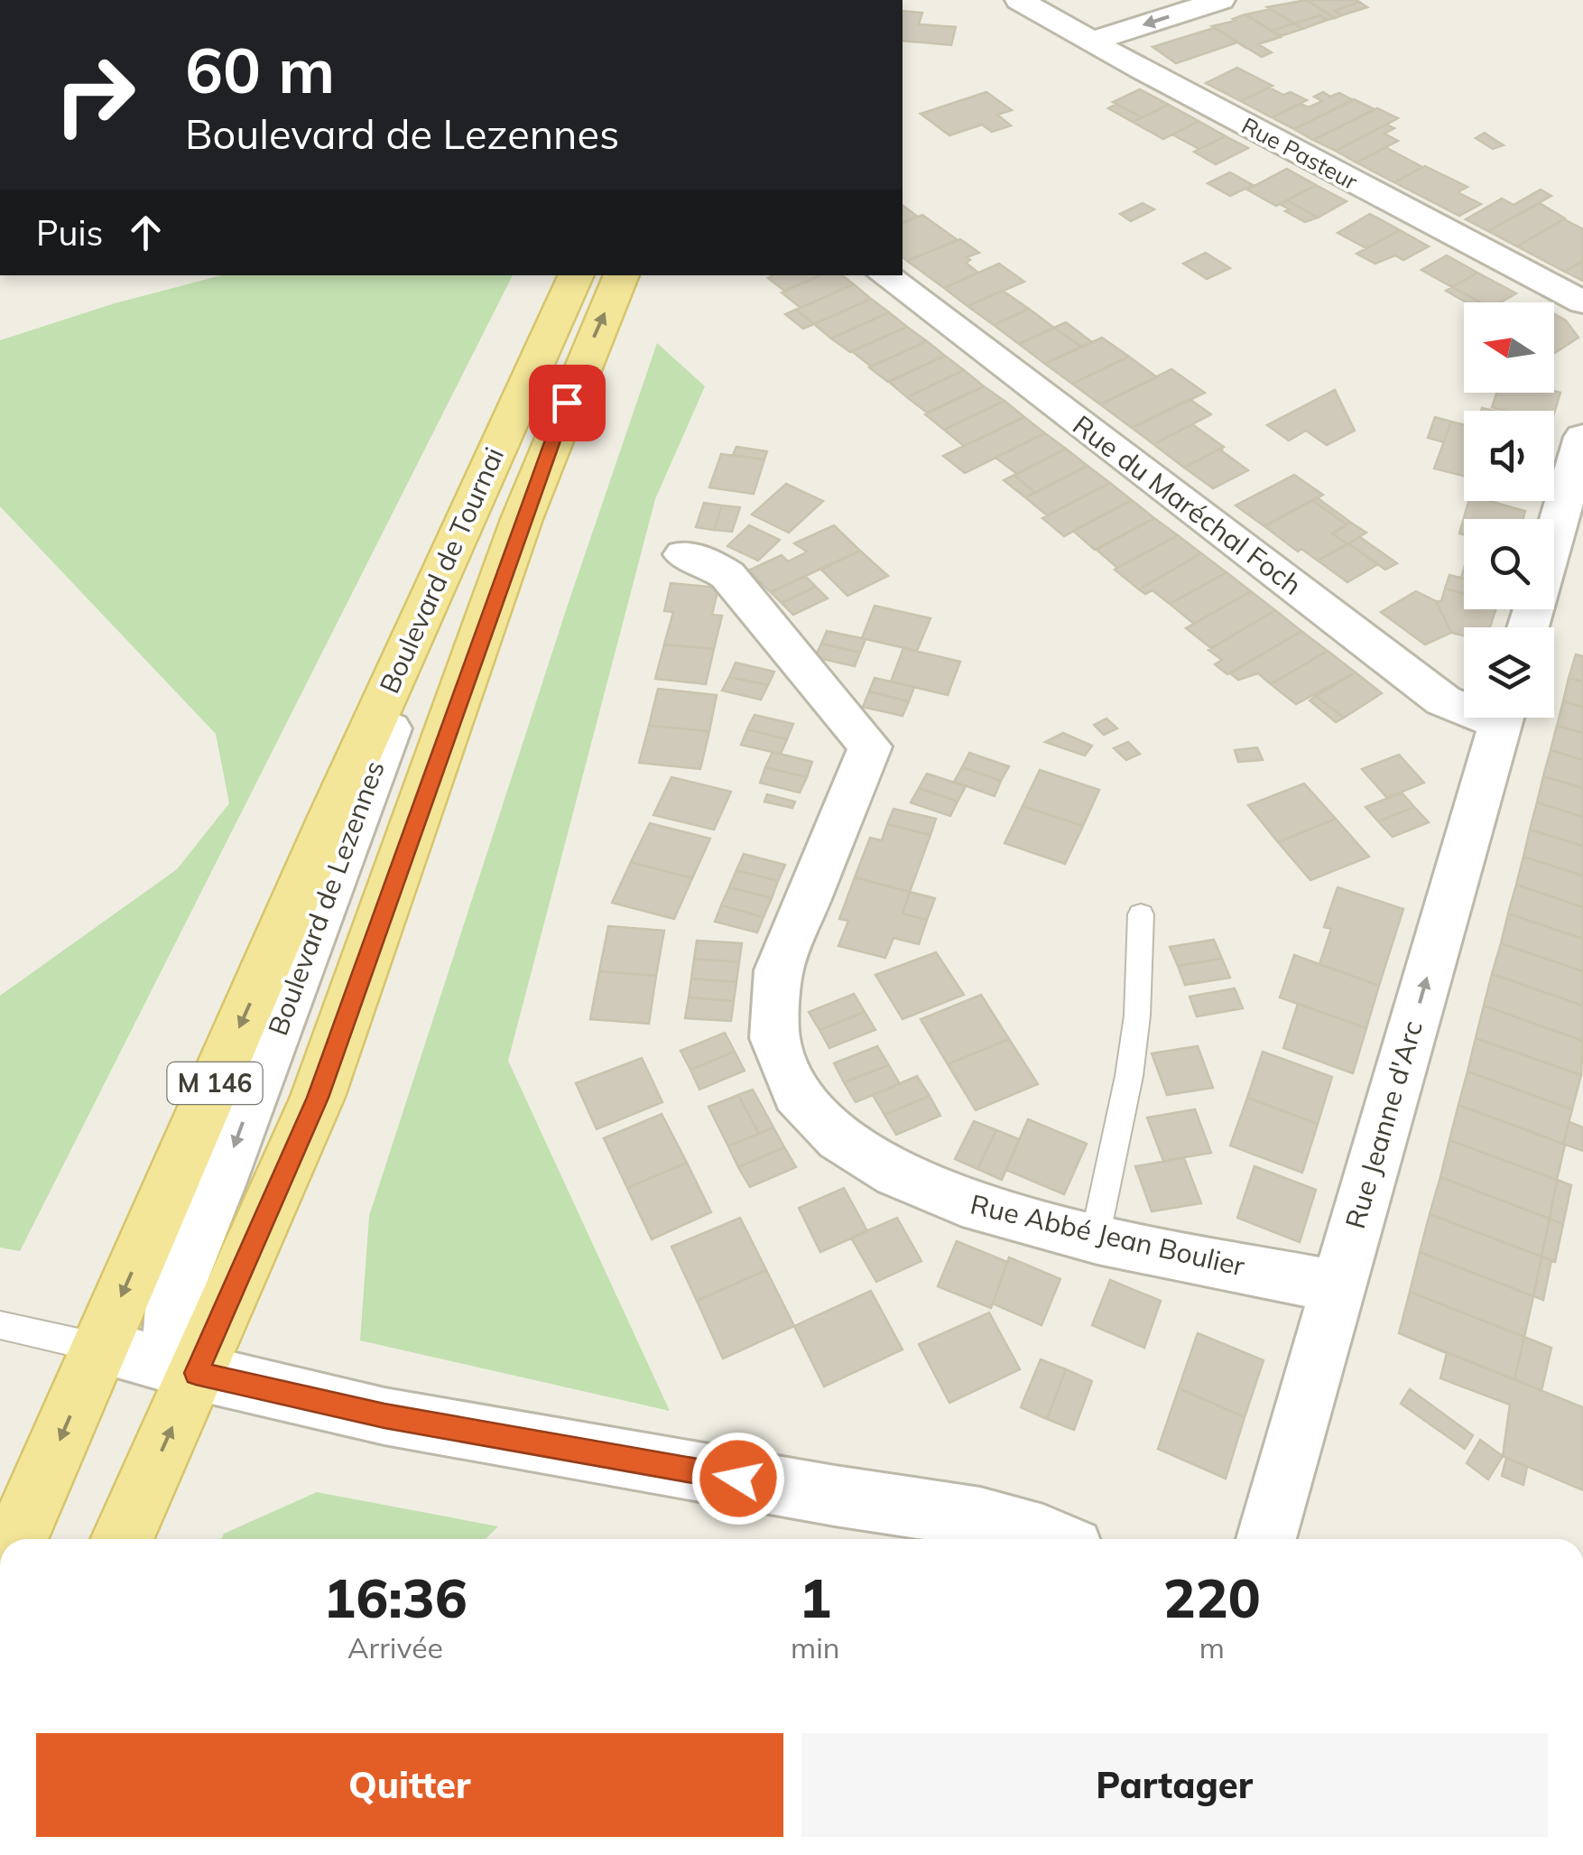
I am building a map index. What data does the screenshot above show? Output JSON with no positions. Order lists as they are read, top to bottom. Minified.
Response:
{"streets":{"main road":["Boulevard de Tournai","Boulevard de Lezennes","M 146"],"street":["Rue Pasteur","Rue du Maréchal Foch","Rue Jeanne d'Arc","Rue Abbé Jean Boulier"]},"crossings":[["Boulevard de Tournai","Boulevard de Lezennes"],["Rue Jeanne d'Arc","Rue Abbé Jean Boulier"]],"one_way":["Boulevard de Lezennes","Rue Jeanne d'Arc"],"north":"left","page":{"turn":["60 m","Boulevard de Lezennes"],"then":"Puis","eta":["16:36","Arrivée","1","min","220","m"],"buttons":["Quitter","Partager"]}}
